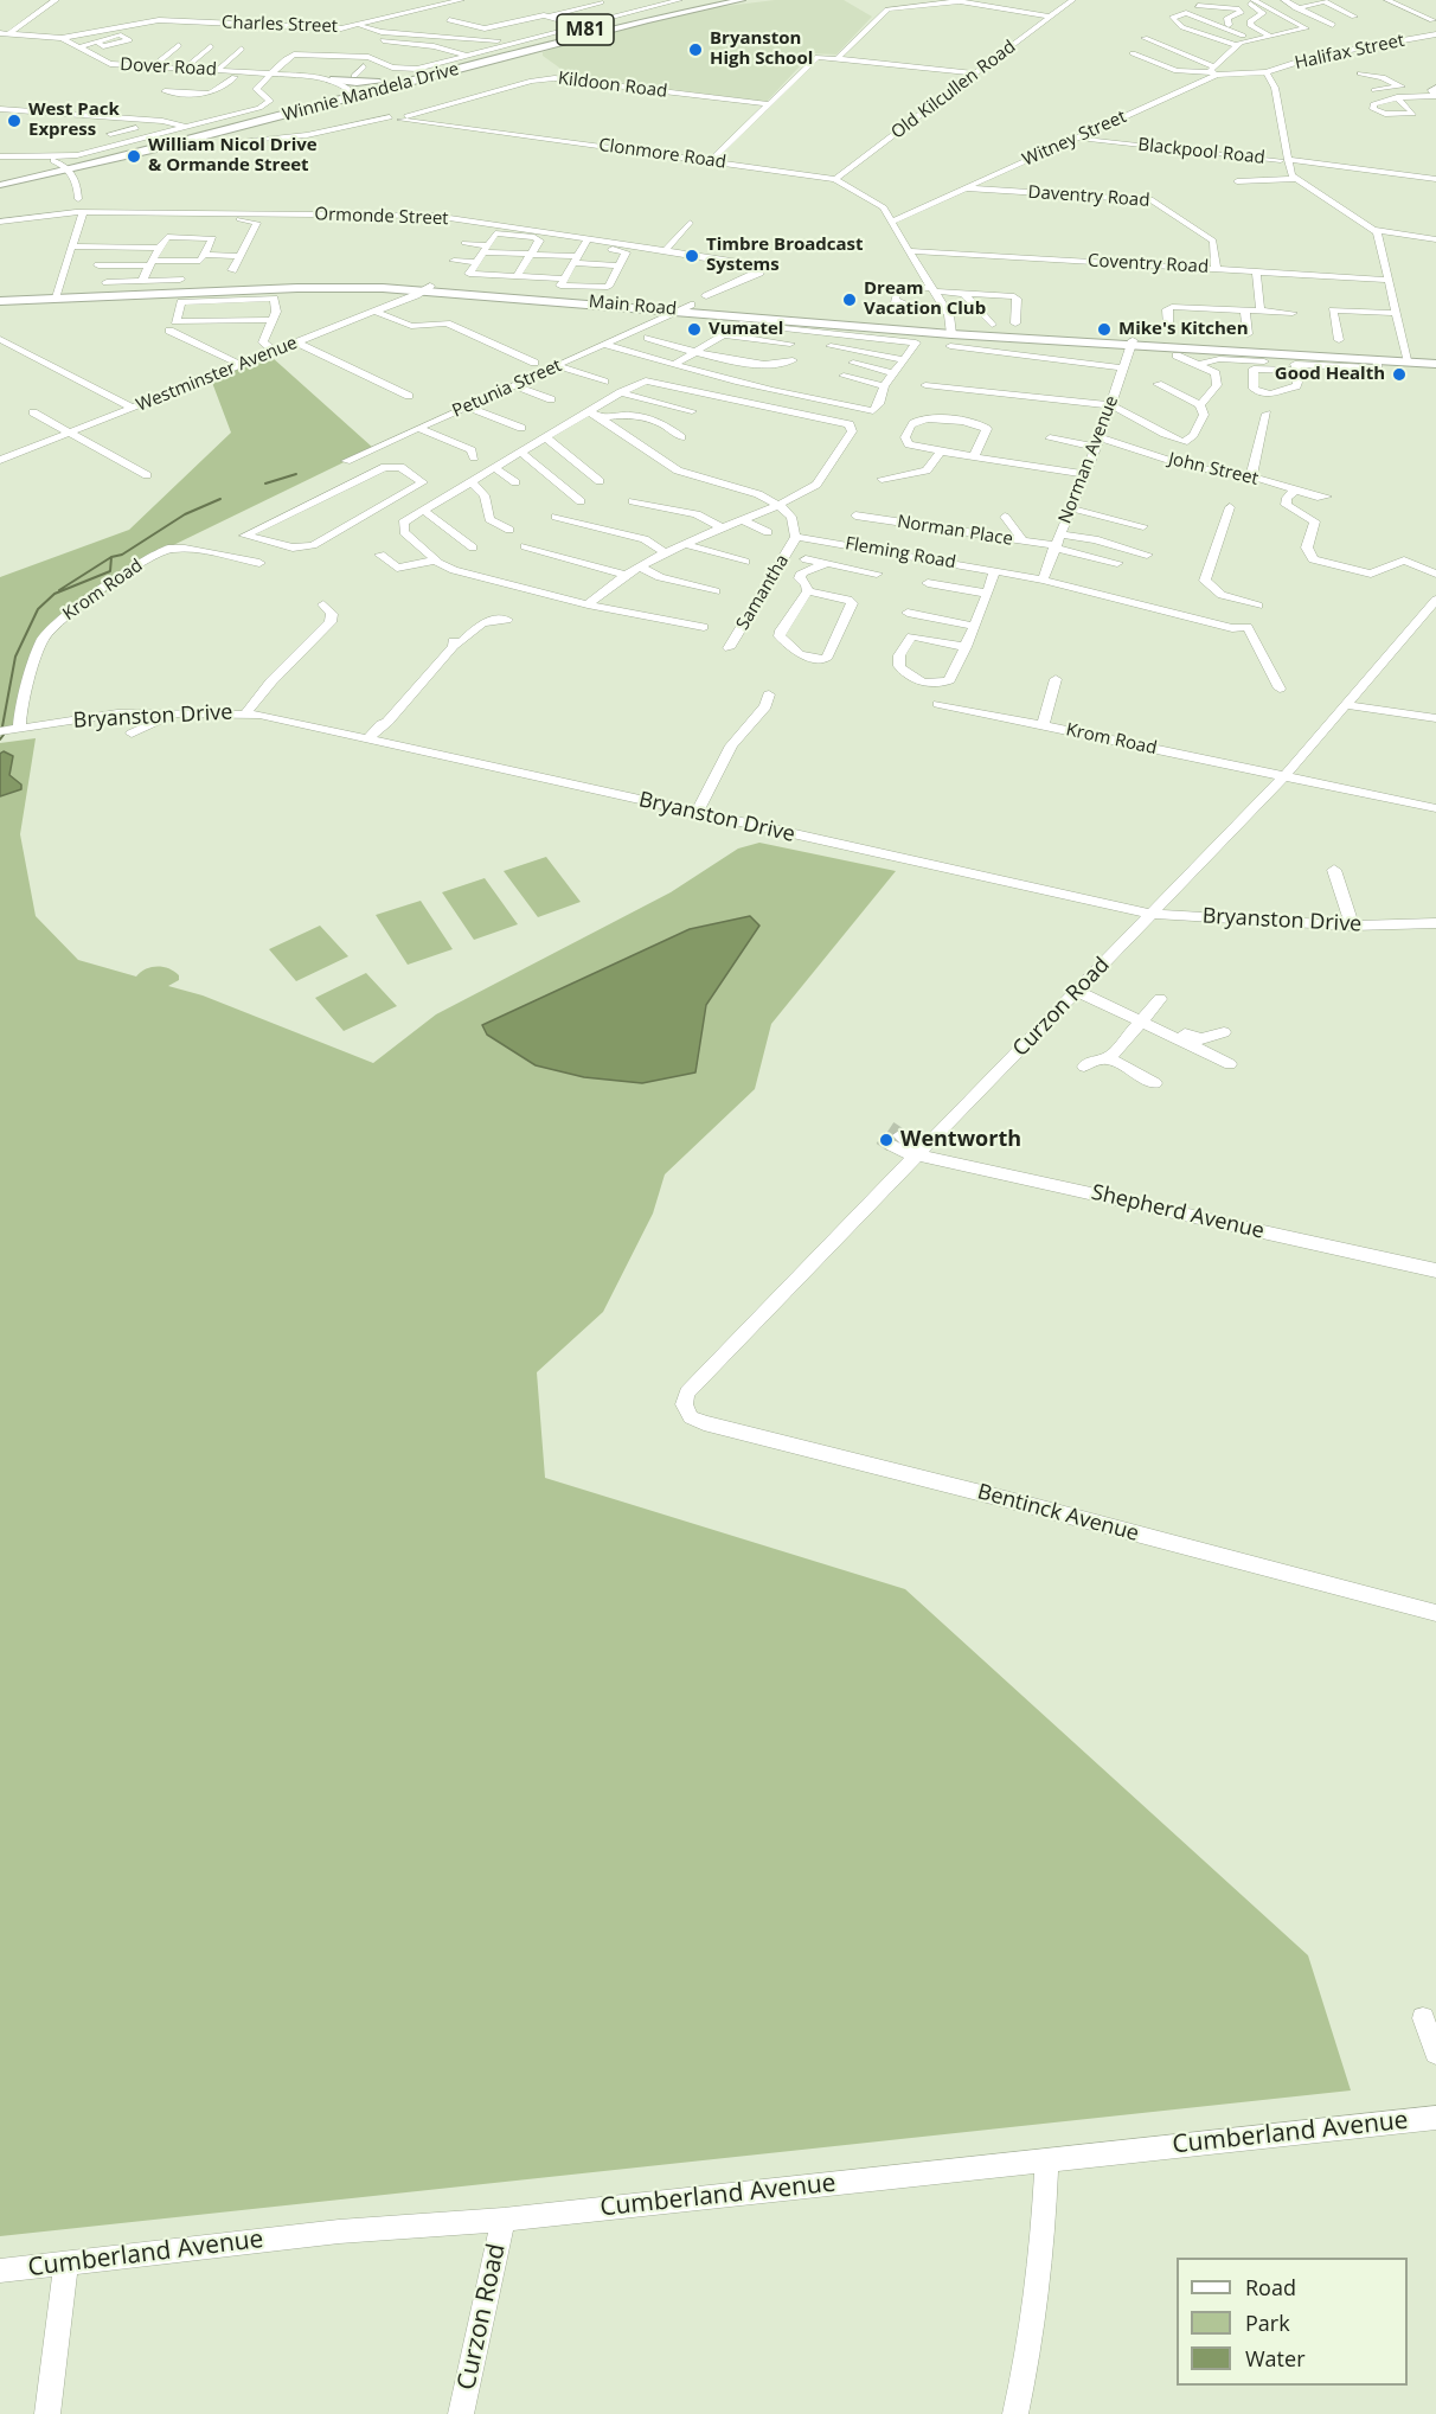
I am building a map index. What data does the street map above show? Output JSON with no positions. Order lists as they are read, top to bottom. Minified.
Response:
{"streets":{"main road":["M81","Winnie Mandela Drive","Main Road"],"street":["Charles Street","Halifax Street","Dover Road","Kildoon Road","Old Kilcullen Road","Witney Street","Blackpool Road","Clonmore Road","Daventry Road","Ormonde Street","Coventry Road","Westminster Avenue","Petunia Street","Norman Avenue","John Street","Norman Place","Fleming Road","Krom Road","Samantha","Bryanston Drive","Curzon Road","Shepherd Avenue","Bentinck Avenue","Cumberland Avenue"]},"crossings":[["Charles Street","Dover Road"],["Halifax Street","Blackpool Road"],["Dover Road","Winnie Mandela Drive"],["Dover Road","Clonmore Road"],["Kildoon Road","Clonmore Road"],["Old Kilcullen Road","Clonmore Road"],["Winnie Mandela Drive","Clonmore Road"],["Witney Street","Blackpool Road"],["Witney Street","Daventry Road"],["Daventry Road","Coventry Road"],["Main Road","Westminster Avenue"],["Main Road","Petunia Street"],["Main Road","Norman Avenue"],["Norman Avenue","John Street"],["Norman Avenue","Norman Place"],["Norman Avenue","Fleming Road"],["Fleming Road","Samantha"],["Krom Road","Bryanston Drive"],["Krom Road","Curzon Road"],["Bryanston Drive","Curzon Road"],["Curzon Road","Shepherd Avenue"],["Curzon Road","Bentinck Avenue"],["Curzon Road","Cumberland Avenue"]],"places":["Bryanston High School","West Pack Express","William Nicol Drive & Ormande Street","Timbre Broadcast Systems","Dream Vacation Club","Vumatel","Mike's Kitchen","Good Health","Wentworth"],"legend":["Road","Park","Water"]}
